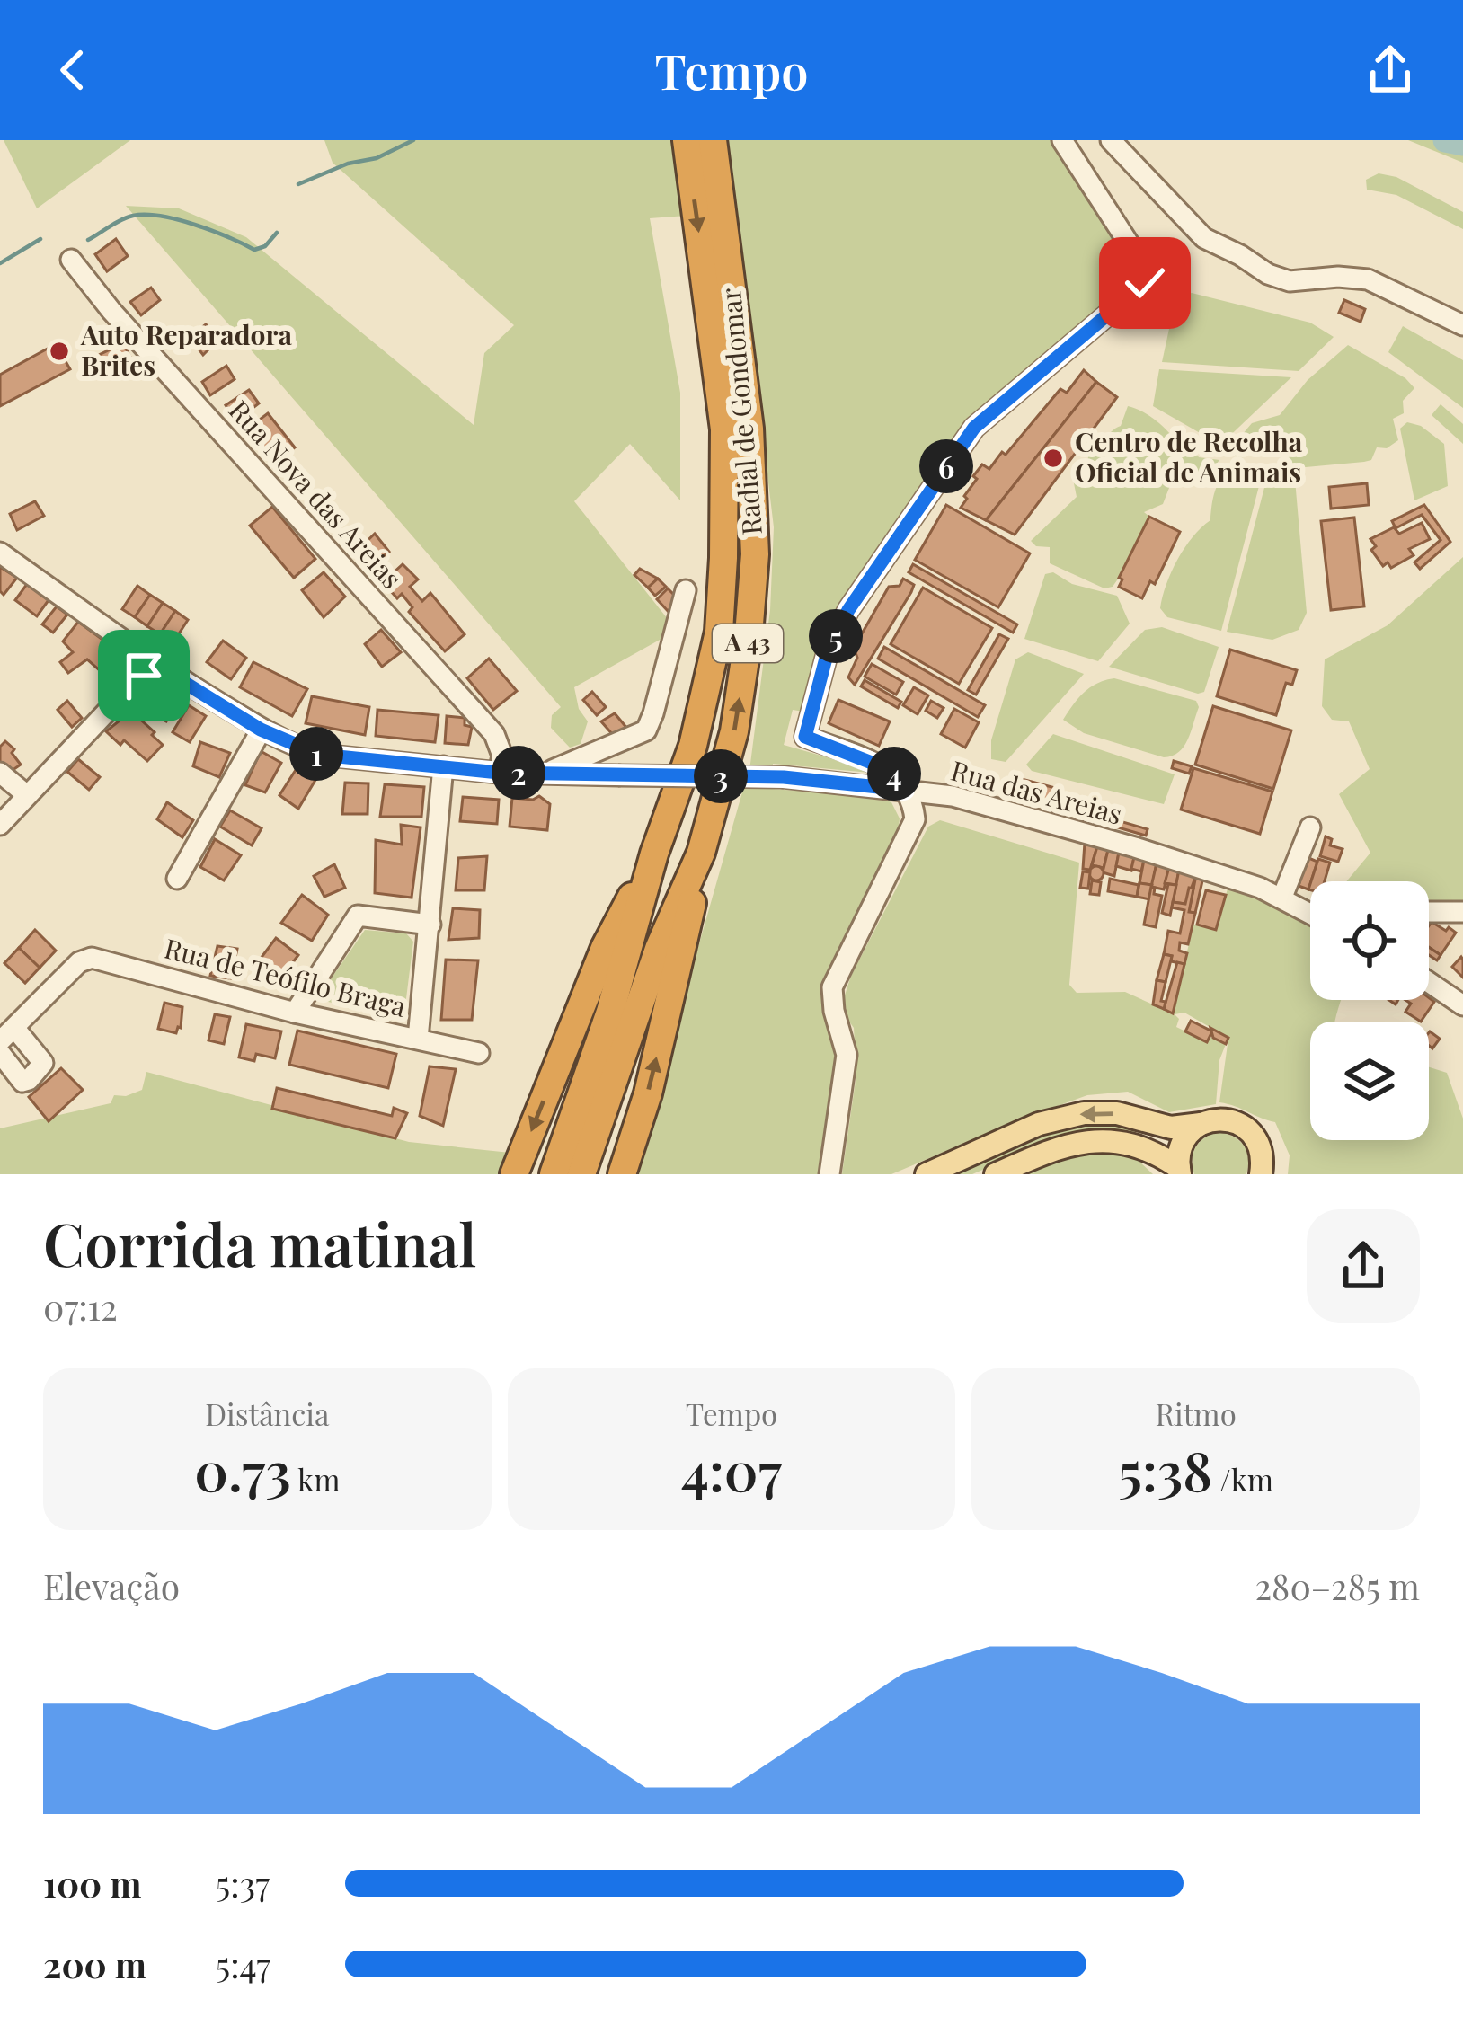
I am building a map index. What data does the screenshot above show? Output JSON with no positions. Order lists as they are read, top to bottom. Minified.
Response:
{"streets":{"highway":["Radial de Gondomar","A 43"],"street":["Rua Nova das Areias","Rua das Areias","Rua de Teófilo Braga"]},"crossings":[["Rua Nova das Areias","Rua das Areias"]],"places":["Auto Reparadora Brites","Centro de Recolha Oficial de Animais"],"page":{"header":"Tempo","pins":["6","5","1","2","4","3"],"heading":["Corrida matinal","07:12"],"stats":[["Distância","0.73 km"],["Tempo","4:07"],["Ritmo","5:38 /km"]],"chart":["Elevação","280–285 m"],"list":[{"name":"100 m","note":"5:37"},{"name":"200 m","note":"5:47"}]}}
